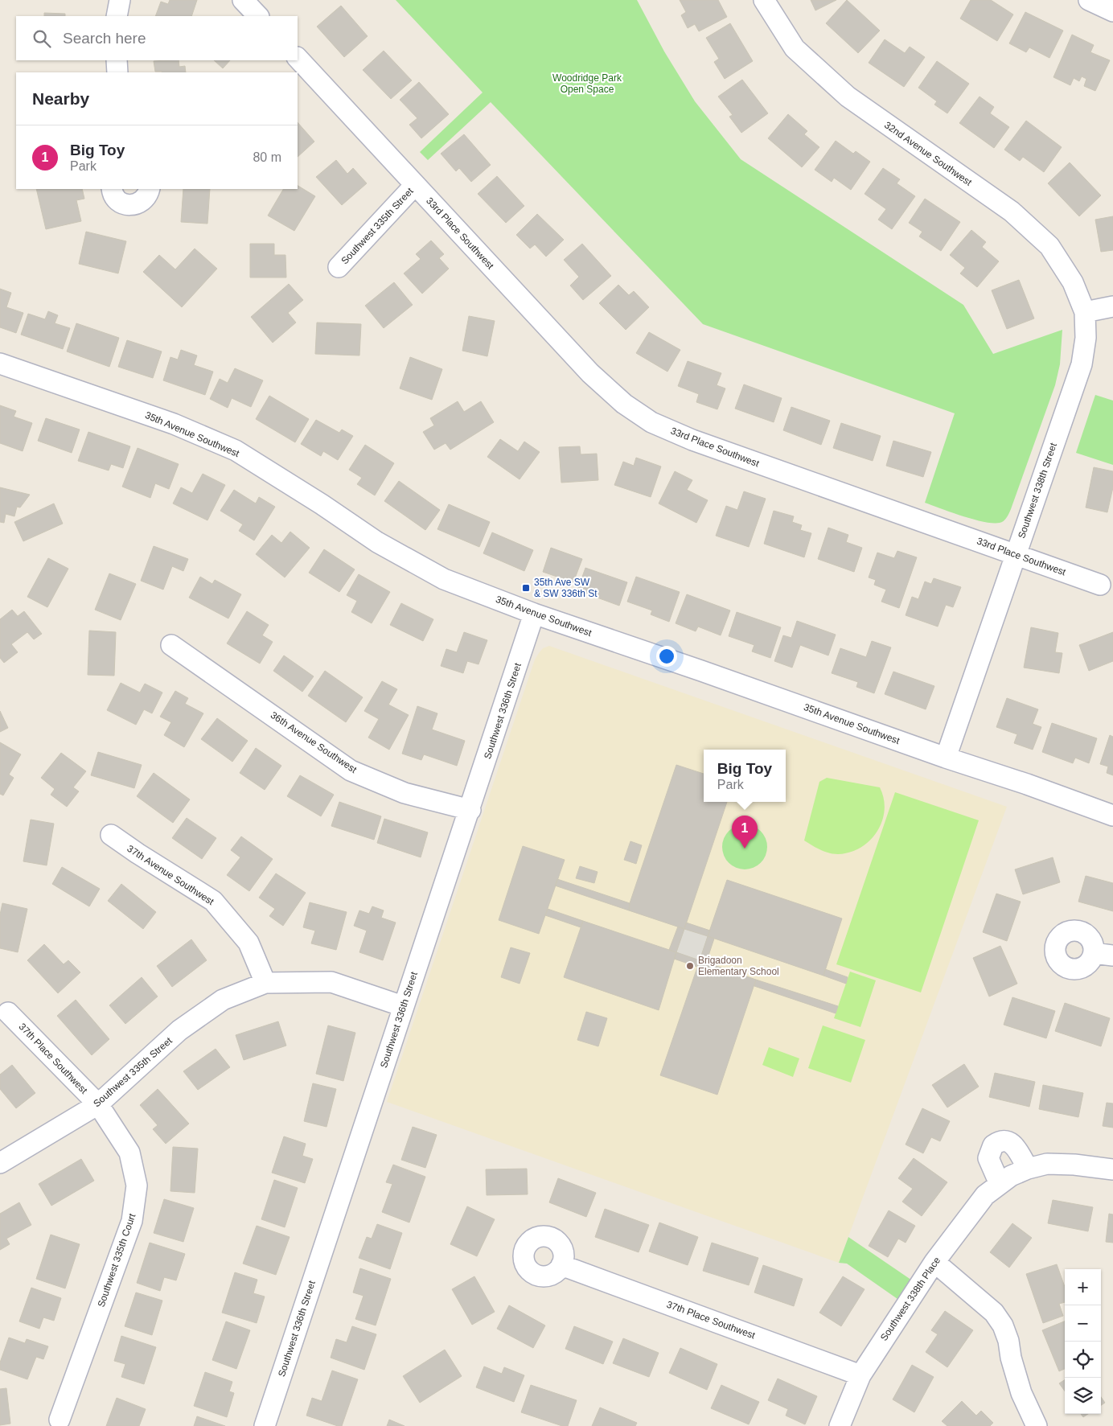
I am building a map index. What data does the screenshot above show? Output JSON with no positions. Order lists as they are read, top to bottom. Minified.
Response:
{"streets":{"street":["32nd Avenue Southwest","Southwest 335th Street","33rd Place Southwest","35th Avenue Southwest","Southwest 338th Street","Southwest 336th Street","36th Avenue Southwest","37th Avenue Southwest","37th Place Southwest","Southwest 335th Court","Southwest 338th Place"]},"crossings":[["32nd Avenue Southwest","Southwest 338th Street"],["Southwest 335th Street","33rd Place Southwest"],["Southwest 335th Street","37th Avenue Southwest"],["Southwest 335th Street","37th Place Southwest"],["Southwest 335th Street","Southwest 335th Court"],["33rd Place Southwest","Southwest 338th Street"],["35th Avenue Southwest","Southwest 338th Street"],["35th Avenue Southwest","Southwest 336th Street"],["Southwest 336th Street","36th Avenue Southwest"],["37th Place Southwest","Southwest 335th Court"],["37th Place Southwest","Southwest 338th Place"]],"parks":["Woodridge Park Open Space"],"places":{"transit":["35th Ave SW & SW 336th St"],"other":["Brigadoon Elementary School"]},"page":{"search":"Search here","heading":"Nearby","list":[{"mark":"1","name":"Big Toy","note":"Park","value":"80 m"}],"popup":["Big Toy","Park"],"pins":"1","map_buttons":["+","−"]}}
